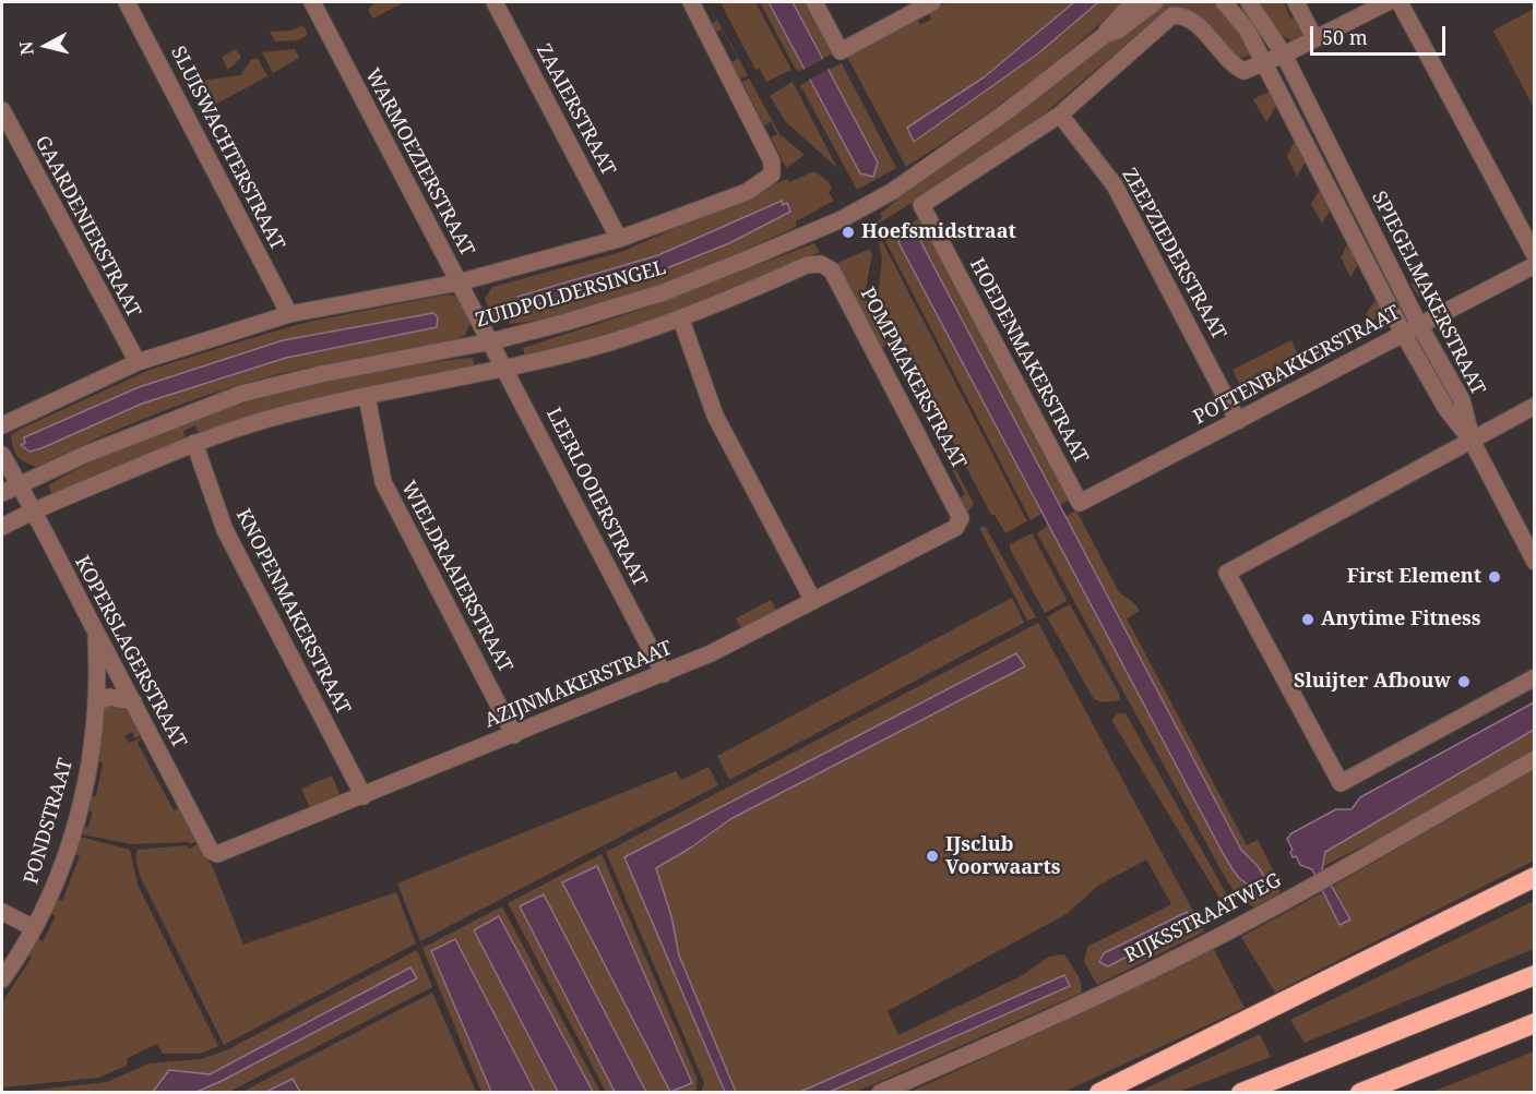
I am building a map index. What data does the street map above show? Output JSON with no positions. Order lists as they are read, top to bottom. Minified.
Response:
{"streets":{"street":["ZAAIERSTRAAT","SLUISWACHTERSTRAAT","WARMOEZIERSTRAAT","GAARDENIERSTRAAT","ZEEPZIEDERSTRAAT","SPIEGELMAKERSTRAAT","ZUIDPOLDERSINGEL","HOEDENMAKERSTRAAT","POTTENBAKKERSTRAAT","POMPMAKERSTRAAT","LEERLOOIERSTRAAT","WIELDRAAIERSTRAAT","KNOPENMAKERSTRAAT","KOPERSLAGERSTRAAT","AZIJNMAKERSTRAAT","PONDSTRAAT","RIJKSSTRAATWEG"]},"crossings":[["ZAAIERSTRAAT","ZUIDPOLDERSINGEL"],["SLUISWACHTERSTRAAT","ZUIDPOLDERSINGEL"],["WARMOEZIERSTRAAT","ZUIDPOLDERSINGEL"],["WARMOEZIERSTRAAT","LEERLOOIERSTRAAT"],["GAARDENIERSTRAAT","ZUIDPOLDERSINGEL"],["ZEEPZIEDERSTRAAT","HOEDENMAKERSTRAAT"],["ZEEPZIEDERSTRAAT","POTTENBAKKERSTRAAT"],["SPIEGELMAKERSTRAAT","POTTENBAKKERSTRAAT"],["ZUIDPOLDERSINGEL","LEERLOOIERSTRAAT"],["ZUIDPOLDERSINGEL","KOPERSLAGERSTRAAT"],["HOEDENMAKERSTRAAT","POTTENBAKKERSTRAAT"],["POMPMAKERSTRAAT","AZIJNMAKERSTRAAT"],["LEERLOOIERSTRAAT","AZIJNMAKERSTRAAT"],["WIELDRAAIERSTRAAT","AZIJNMAKERSTRAAT"],["KNOPENMAKERSTRAAT","AZIJNMAKERSTRAAT"],["KOPERSLAGERSTRAAT","AZIJNMAKERSTRAAT"],["KOPERSLAGERSTRAAT","PONDSTRAAT"]],"places":["Hoefsmidstraat","First Element","Anytime Fitness","Sluijter Afbouw","IJsclub Voorwaarts"],"scale_bar":"50 m","north":"left"}
